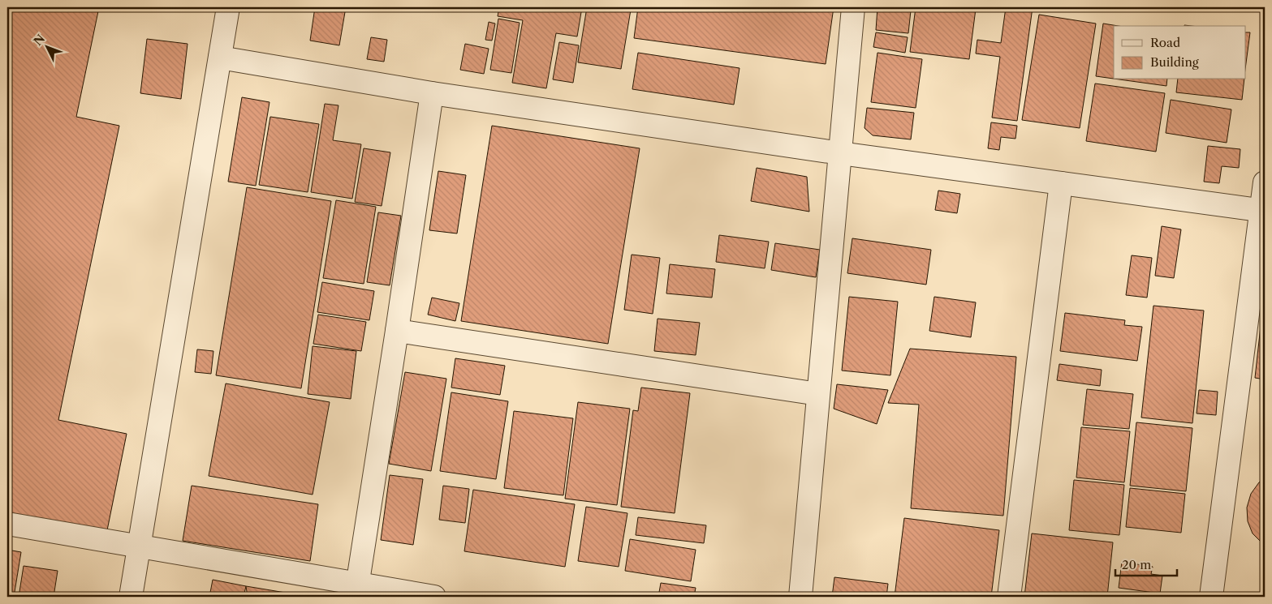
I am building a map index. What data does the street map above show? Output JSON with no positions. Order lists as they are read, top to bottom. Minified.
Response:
{"legend":["Road","Building"],"scale_bar":"20 m","north":"top left"}
